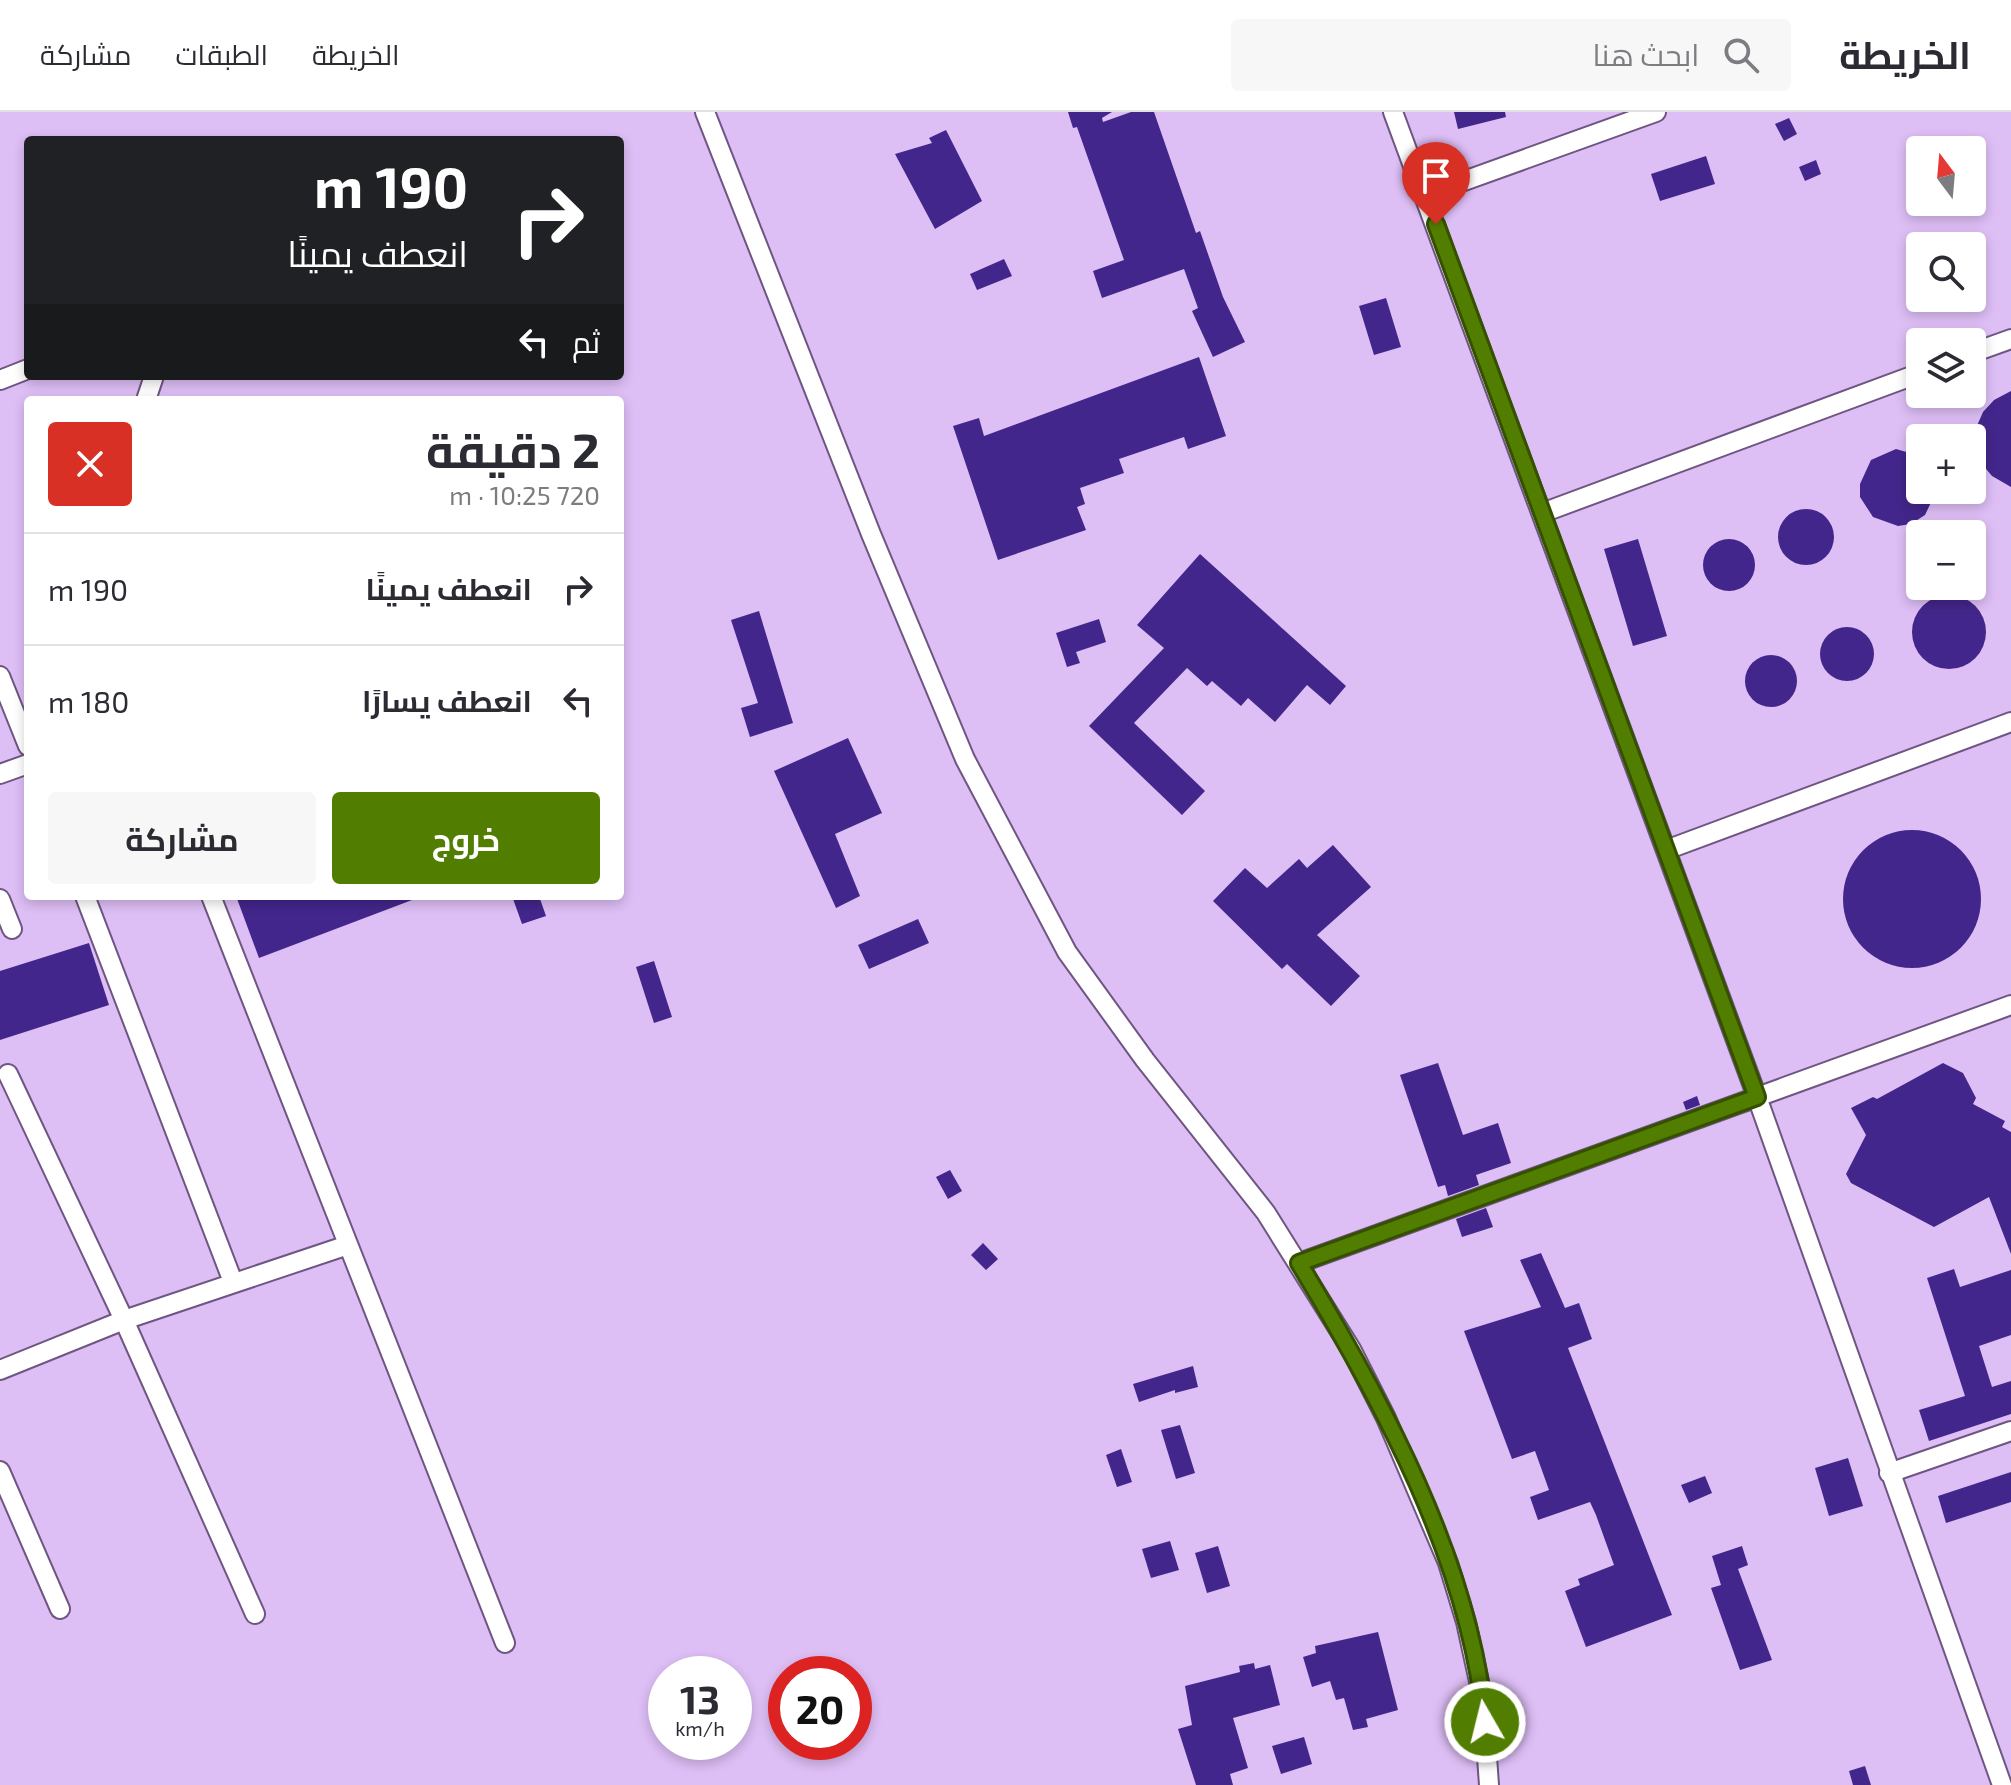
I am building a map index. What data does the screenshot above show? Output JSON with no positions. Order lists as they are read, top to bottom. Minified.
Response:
{"north":"top","page":{"header":"الخريطة","search":"ابحث هنا","nav":["الخريطة","الطبقات","مشاركة"],"map_buttons":["+","−"],"turn":["190 m","انعطف يمينًا"],"then":"ثم","heading":["2 دقيقة","720 m · 10:25"],"list":[{"name":"انعطف يمينًا","value":"190 m"},{"name":"انعطف يسارًا","value":"180 m"}],"buttons":["خروج","مشاركة"],"speed":"13 km/h","limit":"20"}}
